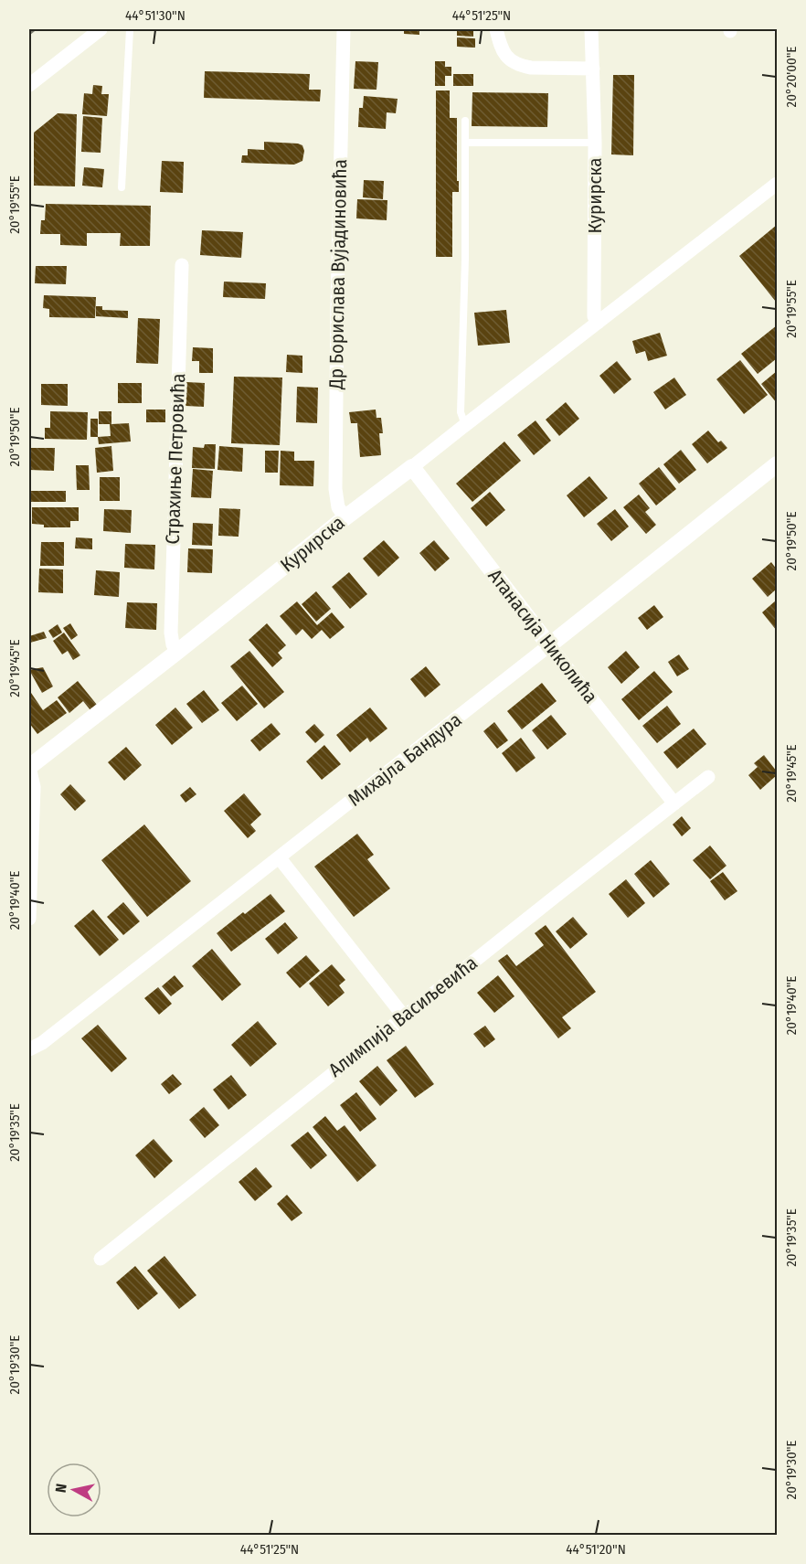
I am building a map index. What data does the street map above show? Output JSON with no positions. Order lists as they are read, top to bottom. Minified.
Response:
{"streets":{"street":["Курирска","Др Борислава Вујадиновића","Страхиње Петровића","Атанасија Николића","Михајла Бандура","Алимпија Васиљевића"]},"crossings":[["Курирска","Др Борислава Вујадиновића"],["Курирска","Страхиње Петровића"],["Курирска","Атанасија Николића"],["Атанасија Николића","Михајла Бандура"],["Атанасија Николића","Алимпија Васиљевића"]],"north":"left","coordinates":["44°51'30\"N","44°51'25\"N","20°20'00\"E","20°19'55\"E","20°19'50\"E","20°19'45\"E","20°19'40\"E","20°19'35\"E","20°19'30\"E","44°51'20\"N"]}
